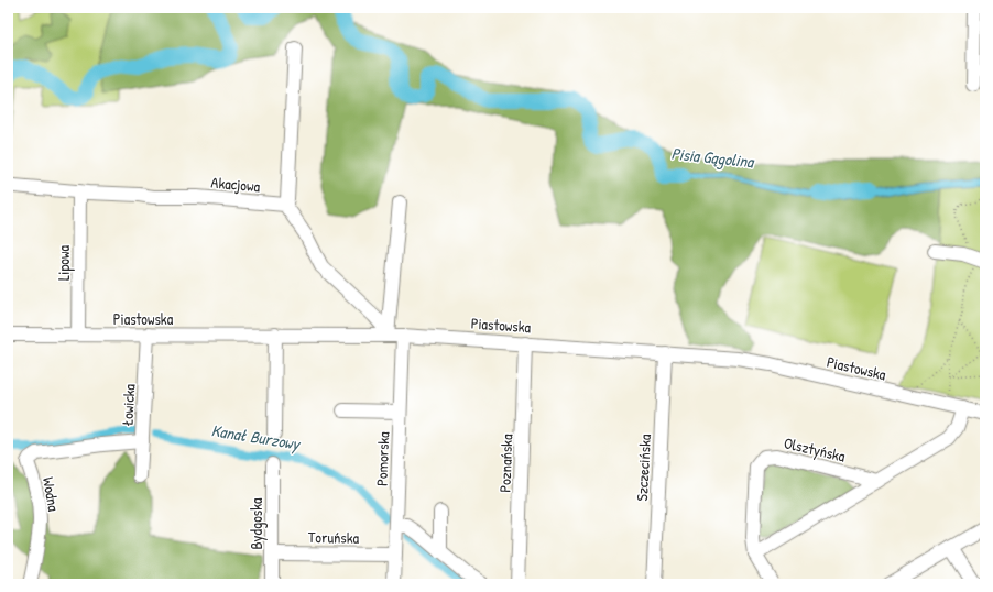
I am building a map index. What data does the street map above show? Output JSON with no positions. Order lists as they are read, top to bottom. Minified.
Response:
{"streets":{"street":["Akacjowa","Lipowa","Piastowska","Łowicka","Olsztyńska","Pomorska","Poznańska","Szczecińska","Wodna","Bydgoska","Toruńska"]},"crossings":[["Akacjowa","Lipowa"],["Lipowa","Piastowska"],["Piastowska","Łowicka"],["Piastowska","Pomorska"],["Piastowska","Poznańska"],["Piastowska","Szczecińska"],["Łowicka","Wodna"],["Pomorska","Toruńska"],["Bydgoska","Toruńska"]],"water":["Pisia Gągolina","Kanał Burzowy"]}
